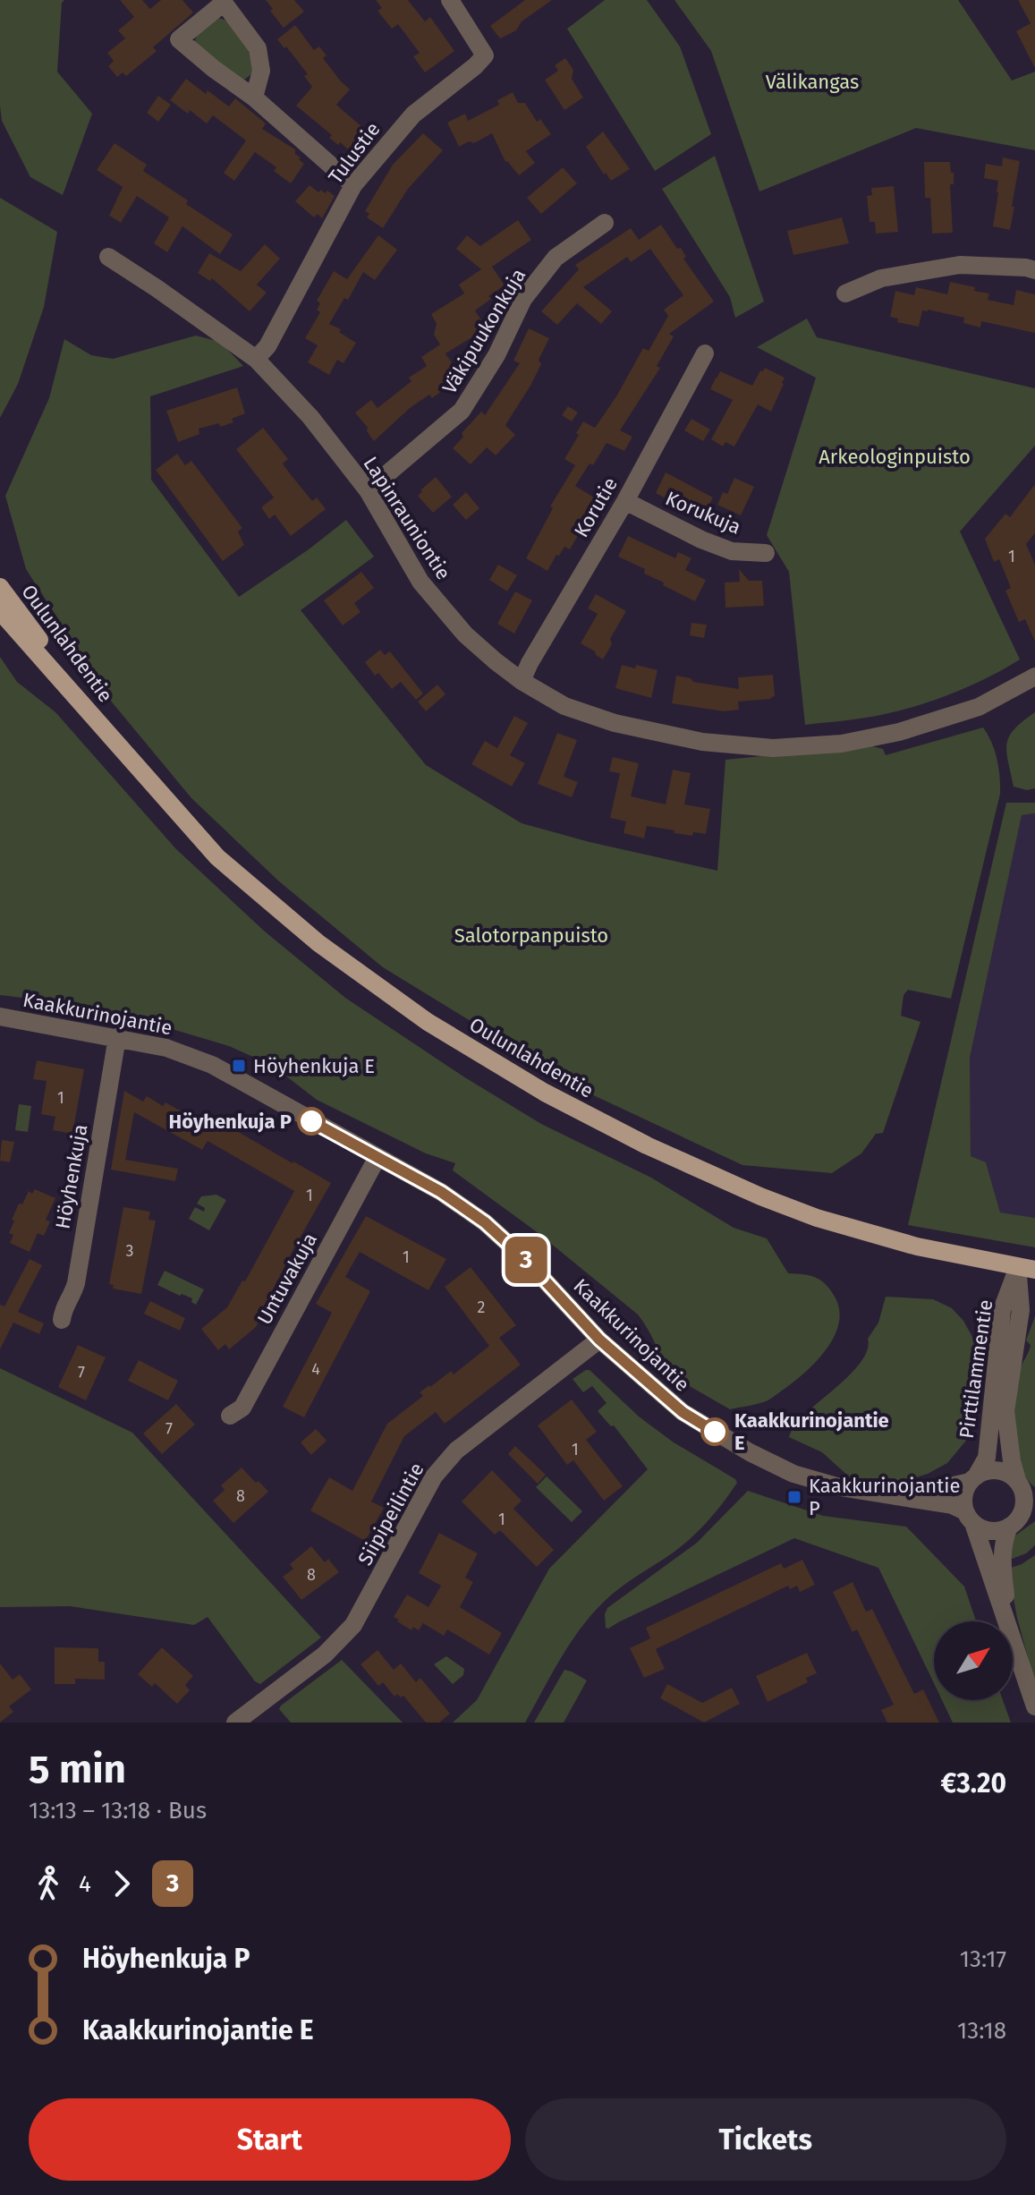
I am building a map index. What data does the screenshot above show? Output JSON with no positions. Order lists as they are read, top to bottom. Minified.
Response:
{"streets":{"main road":["Oulunlahdentie"],"street":["Tulustie","Väkipuukonkuja","Korutie","Korukuja","Lapinrauniontie","Kaakkurinojantie","Höyhenkuja","Untuvakuja","Pirttilammentie","Siipipeilintie"]},"crossings":[["Tulustie","Lapinrauniontie"],["Väkipuukonkuja","Lapinrauniontie"],["Korutie","Korukuja"],["Korutie","Lapinrauniontie"],["Oulunlahdentie","Pirttilammentie"],["Kaakkurinojantie","Höyhenkuja"],["Kaakkurinojantie","Untuvakuja"],["Kaakkurinojantie","Pirttilammentie"],["Kaakkurinojantie","Siipipeilintie"]],"parks":["Välikangas","Arkeologinpuisto","Salotorpanpuisto"],"places":{"transit":["Höyhenkuja E","Kaakkurinojantie P"],"other":["Höyhenkuja P","Kaakkurinojantie E"]},"lines":["bus line 3"],"house_numbers":["1","1","1","3","1","2","4","7","7","1","8","1","8"],"north":"top right","page":{"on_map":"3","heading":["5 min","13:13 – 13:18 · Bus","€3.20"],"legs":["4","3"],"list":[{"name":"Höyhenkuja P","value":"13:17"},{"name":"Kaakkurinojantie E","value":"13:18"}],"buttons":["Start","Tickets"]}}
